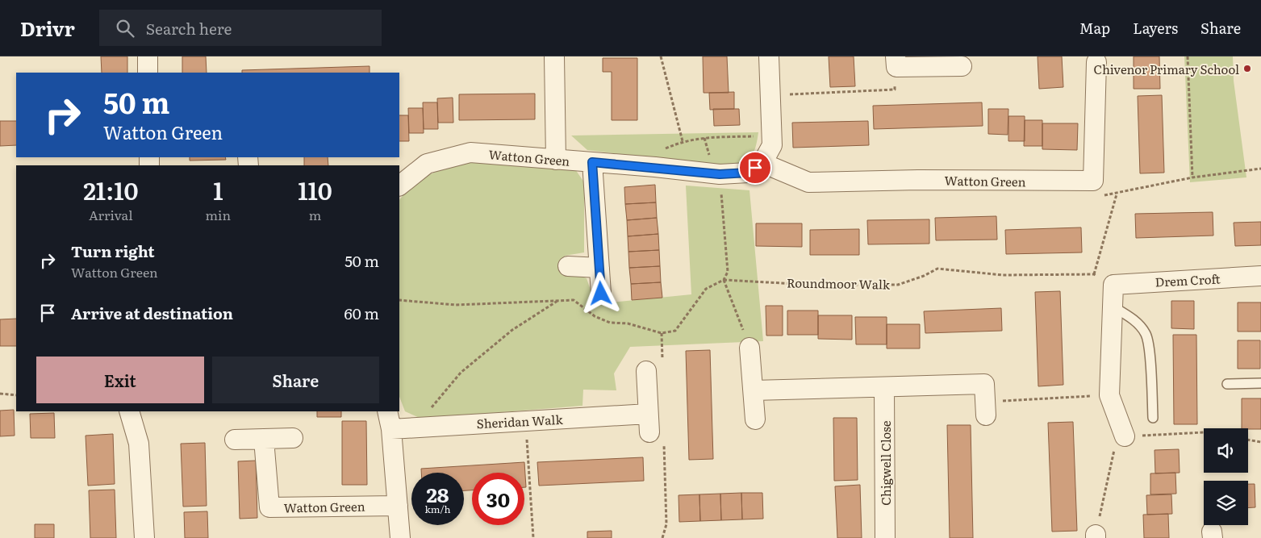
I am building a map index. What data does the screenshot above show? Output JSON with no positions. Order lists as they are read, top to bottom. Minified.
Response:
{"streets":{"street":["Watton Green","Drem Croft","Sheridan Walk","Chigwell Close"],"path":["Roundmoor Walk"]},"crossings":[["Drem Croft","Roundmoor Walk"]],"places":["Chivenor Primary School"],"page":{"header":"Drivr","search":"Search here","nav":["Map","Layers","Share"],"turn":["50 m","Watton Green"],"eta":["21:10","Arrival","1","min","110","m"],"list":[{"name":"Turn right","note":"Watton Green","value":"50 m"},{"name":"Arrive at destination","value":"60 m"}],"buttons":["Exit","Share"],"speed":"28 km/h","limit":"30"}}
